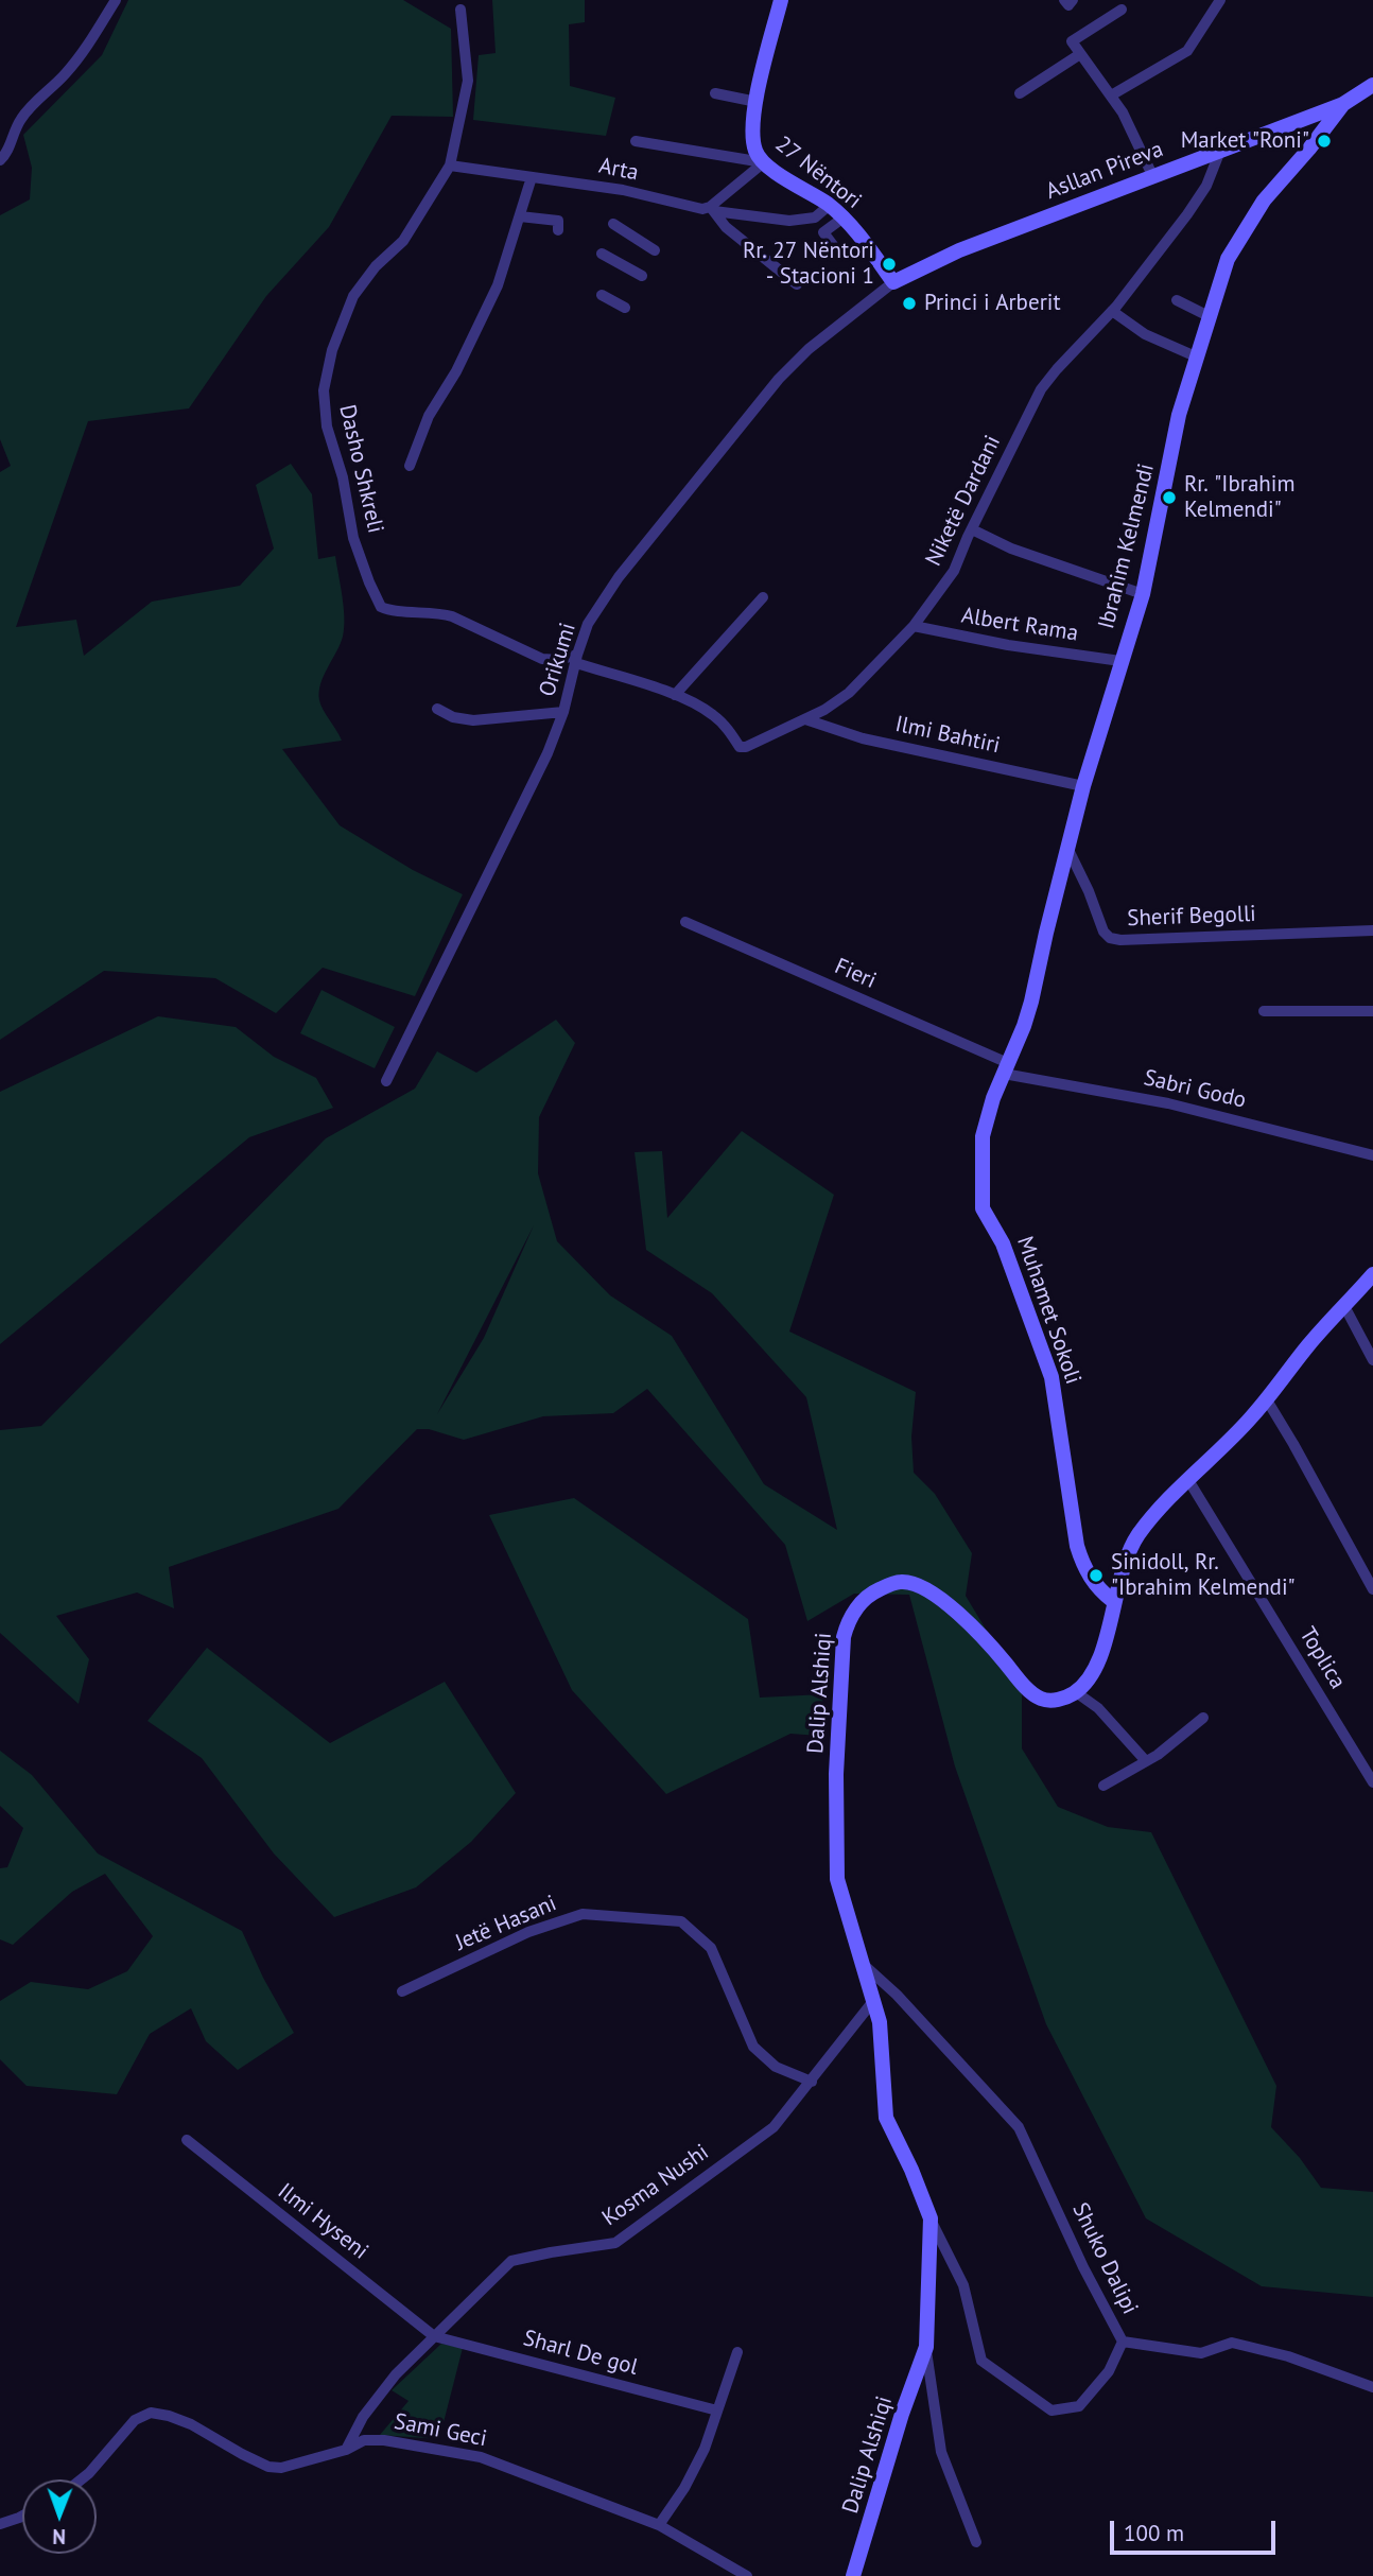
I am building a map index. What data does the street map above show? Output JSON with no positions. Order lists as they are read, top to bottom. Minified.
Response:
{"streets":{"street":["Arta","Asllan Pireva","27 Nëntori","Dasho Shkreli","Niketë Dardani","Ibrahim Kelmendi","Albert Rama","Orikumi","Ilmi Bahtiri","Sherif Begolli","Fieri","Sabri Godo","Muhamet Sokoli","Toplica","Dalip Alshiqi","Jetë Hasani","Kosma Nushi","Ilmi Hyseni","Shuko Dalipi","Sharl De gol","Sami Geci"]},"crossings":[["Arta","27 Nëntori"],["Arta","Dasho Shkreli"],["Asllan Pireva","27 Nëntori"],["Asllan Pireva","Niketë Dardani"],["Asllan Pireva","Ibrahim Kelmendi"],["Asllan Pireva","Orikumi"],["27 Nëntori","Orikumi"],["Dasho Shkreli","Orikumi"],["Niketë Dardani","Albert Rama"],["Niketë Dardani","Ilmi Bahtiri"],["Ibrahim Kelmendi","Albert Rama"],["Ibrahim Kelmendi","Ilmi Bahtiri"],["Ibrahim Kelmendi","Sherif Begolli"],["Ibrahim Kelmendi","Fieri"],["Ibrahim Kelmendi","Sabri Godo"],["Ibrahim Kelmendi","Muhamet Sokoli"],["Fieri","Sabri Godo"],["Fieri","Muhamet Sokoli"],["Sabri Godo","Muhamet Sokoli"],["Dalip Alshiqi","Kosma Nushi"],["Dalip Alshiqi","Shuko Dalipi"],["Jetë Hasani","Kosma Nushi"],["Kosma Nushi","Ilmi Hyseni"],["Kosma Nushi","Sharl De gol"],["Kosma Nushi","Sami Geci"],["Ilmi Hyseni","Sharl De gol"]],"places":["Market \"Roni\"","Rr. 27 Nëntori - Stacioni 1","Princi i Arberit","Rr. \"Ibrahim Kelmendi\"","Sinidoll, Rr. \"Ibrahim Kelmendi\""],"scale_bar":"100 m","north":"bottom"}
